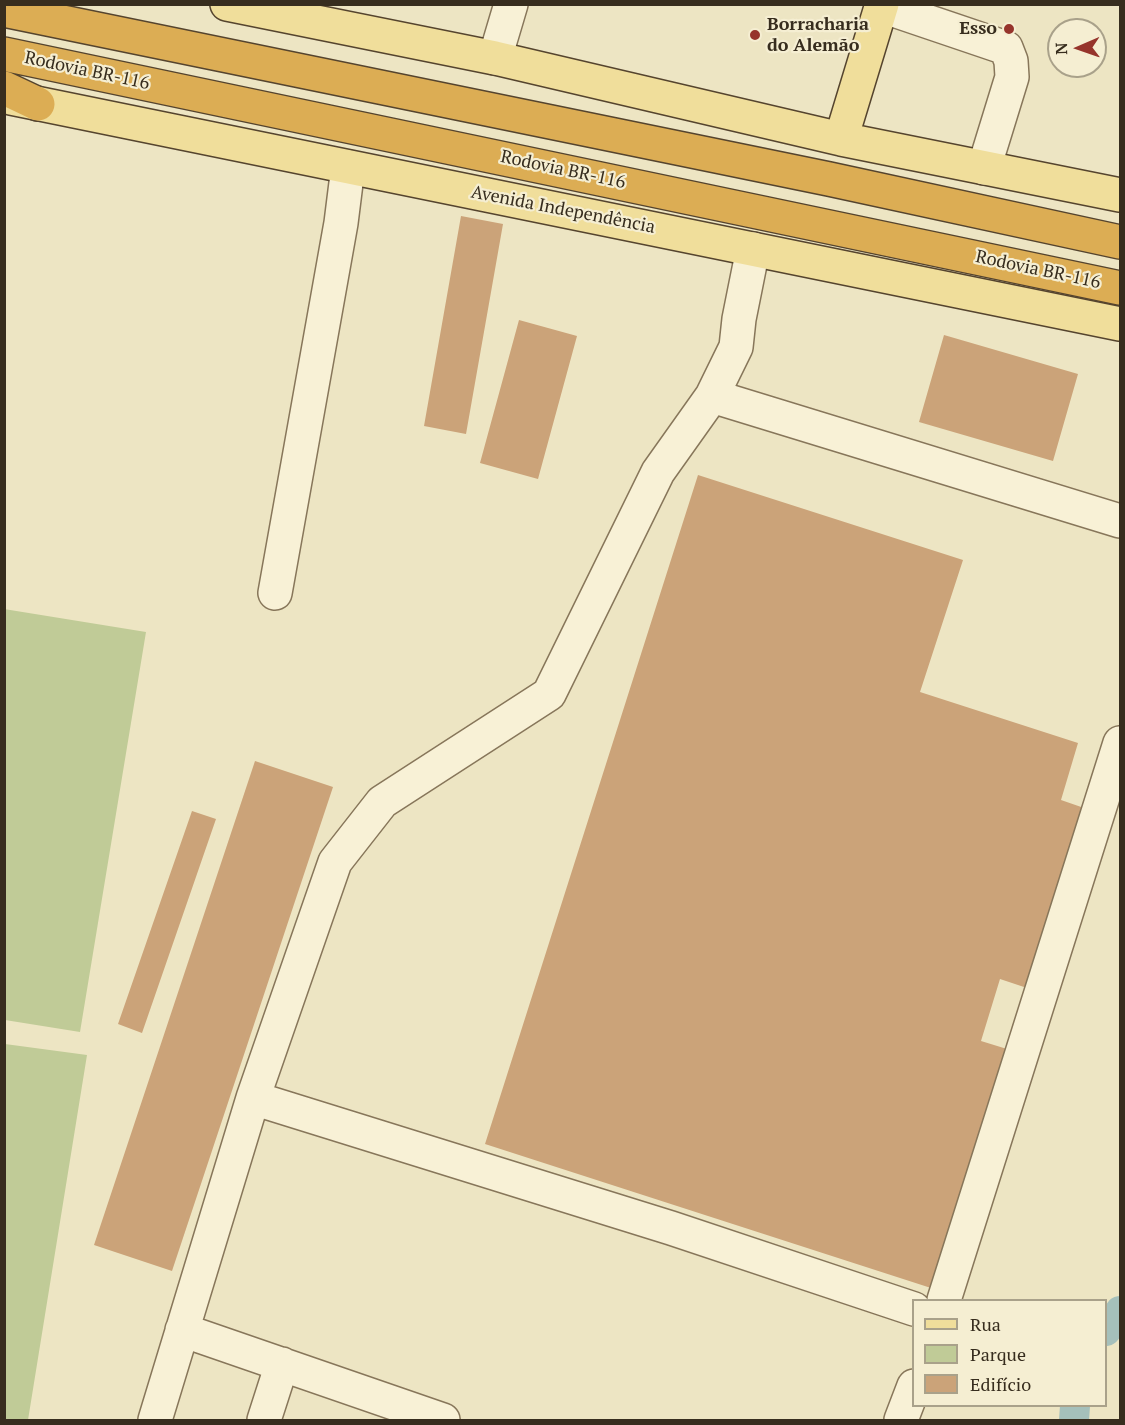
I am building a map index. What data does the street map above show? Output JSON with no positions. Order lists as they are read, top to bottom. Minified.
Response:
{"streets":{"highway":["Rodovia BR-116"],"main road":["Avenida Independência"]},"places":["Esso","Borracharia do Alemão"],"legend":["Rua","Parque","Edifício"],"north":"left"}
